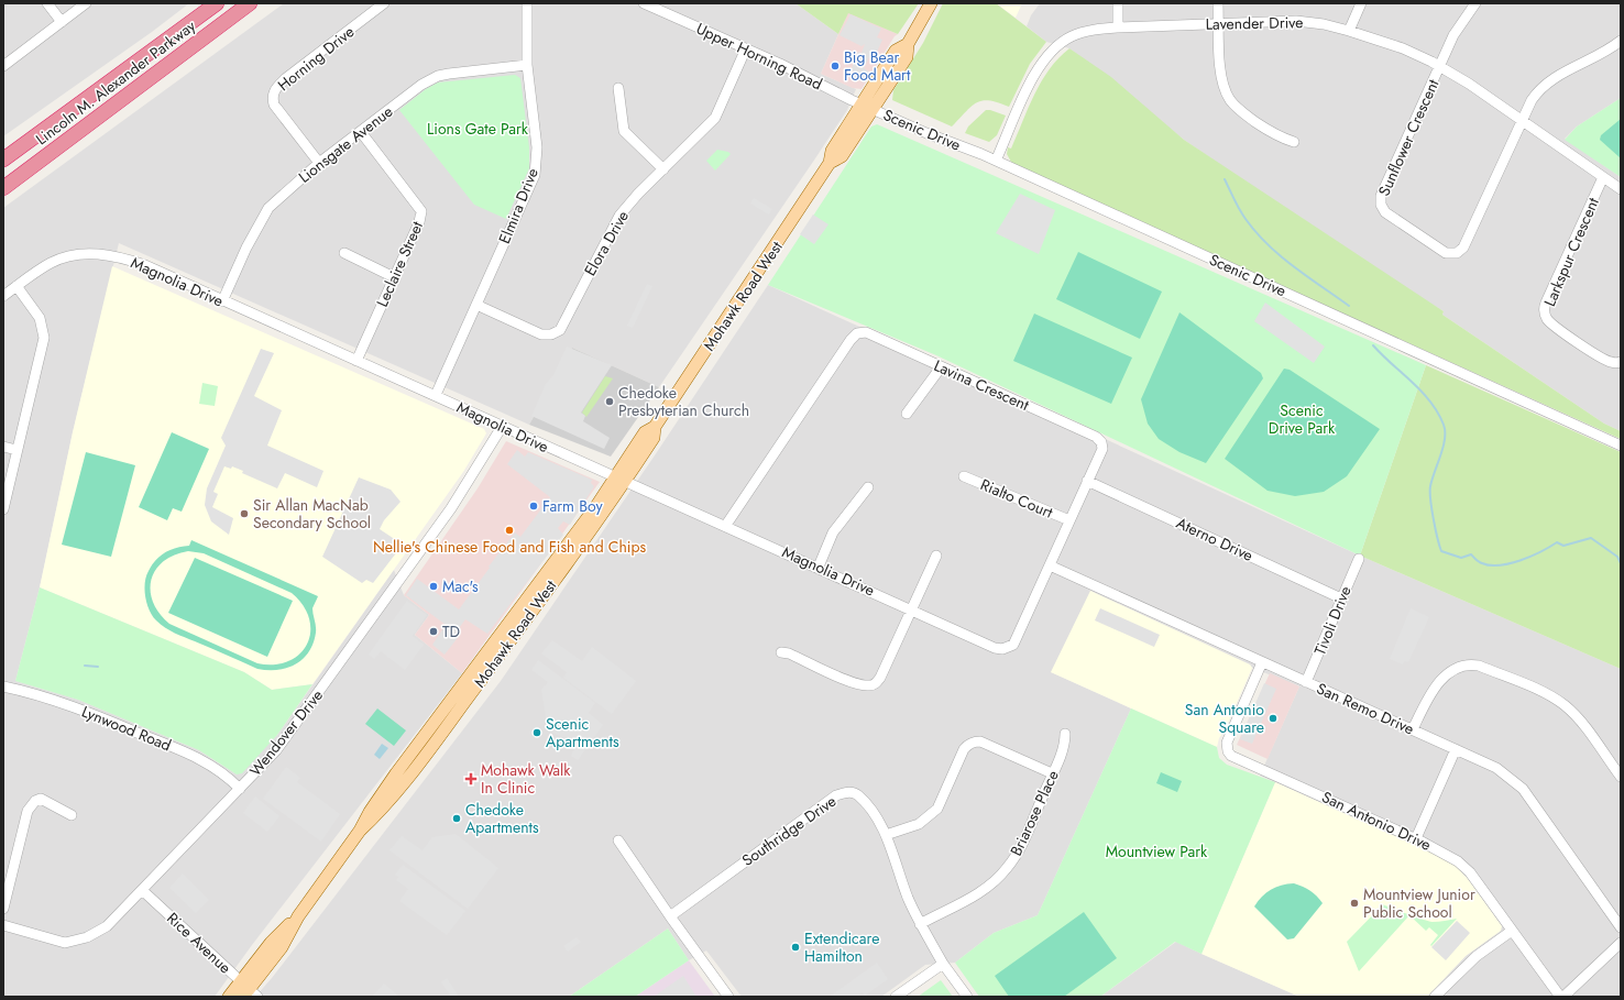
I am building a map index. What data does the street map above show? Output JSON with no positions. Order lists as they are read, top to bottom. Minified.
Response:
{"streets":{"highway":["Lincoln M. Alexander Parkway"],"main road":["Mohawk Road West"],"street":["Lavender Drive","Upper Horning Road","Horning Drive","Scenic Drive","Sunflower Crescent","Lionsgate Avenue","Elmira Drive","Elora Drive","Larkspur Crescent","Leclaire Street","Magnolia Drive","Lavina Crescent","Rialto Court","Aterno Drive","Tivoli Drive","San Remo Drive","Lynwood Road","Wendover Drive","Briarose Place","San Antonio Drive","Southridge Drive","Rice Avenue"]},"crossings":[["Lavender Drive","Scenic Drive"],["Lavender Drive","Sunflower Crescent"],["Lavender Drive","Larkspur Crescent"],["Upper Horning Road","Scenic Drive"],["Upper Horning Road","Elora Drive"],["Upper Horning Road","Mohawk Road West"],["Horning Drive","Lionsgate Avenue"],["Scenic Drive","Mohawk Road West"],["Lionsgate Avenue","Elmira Drive"],["Lionsgate Avenue","Leclaire Street"],["Lionsgate Avenue","Magnolia Drive"],["Elmira Drive","Elora Drive"],["Elmira Drive","Magnolia Drive"],["Leclaire Street","Magnolia Drive"],["Magnolia Drive","Mohawk Road West"],["Magnolia Drive","Lavina Crescent"],["Magnolia Drive","Wendover Drive"],["Mohawk Road West","Rice Avenue"],["Lavina Crescent","Rialto Court"],["Lavina Crescent","Aterno Drive"],["Lavina Crescent","San Remo Drive"],["Aterno Drive","Tivoli Drive"],["Tivoli Drive","San Remo Drive"],["San Remo Drive","San Antonio Drive"],["Lynwood Road","Wendover Drive"],["Wendover Drive","Rice Avenue"],["Briarose Place","Southridge Drive"]],"parks":["Lions Gate Park","Scenic Drive Park","Mountview Park"],"places":{"other":["Big Bear Food Mart","Chedoke Presbyterian Church","Farm Boy","Sir Allan MacNab Secondary School","Nellie's Chinese Food and Fish and Chips","Mac's","TD","San Antonio Square","Scenic Apartments","Chedoke Apartments","Mountview Junior Public School","Extendicare Hamilton"],"health":["Mohawk Walk In Clinic"]}}
